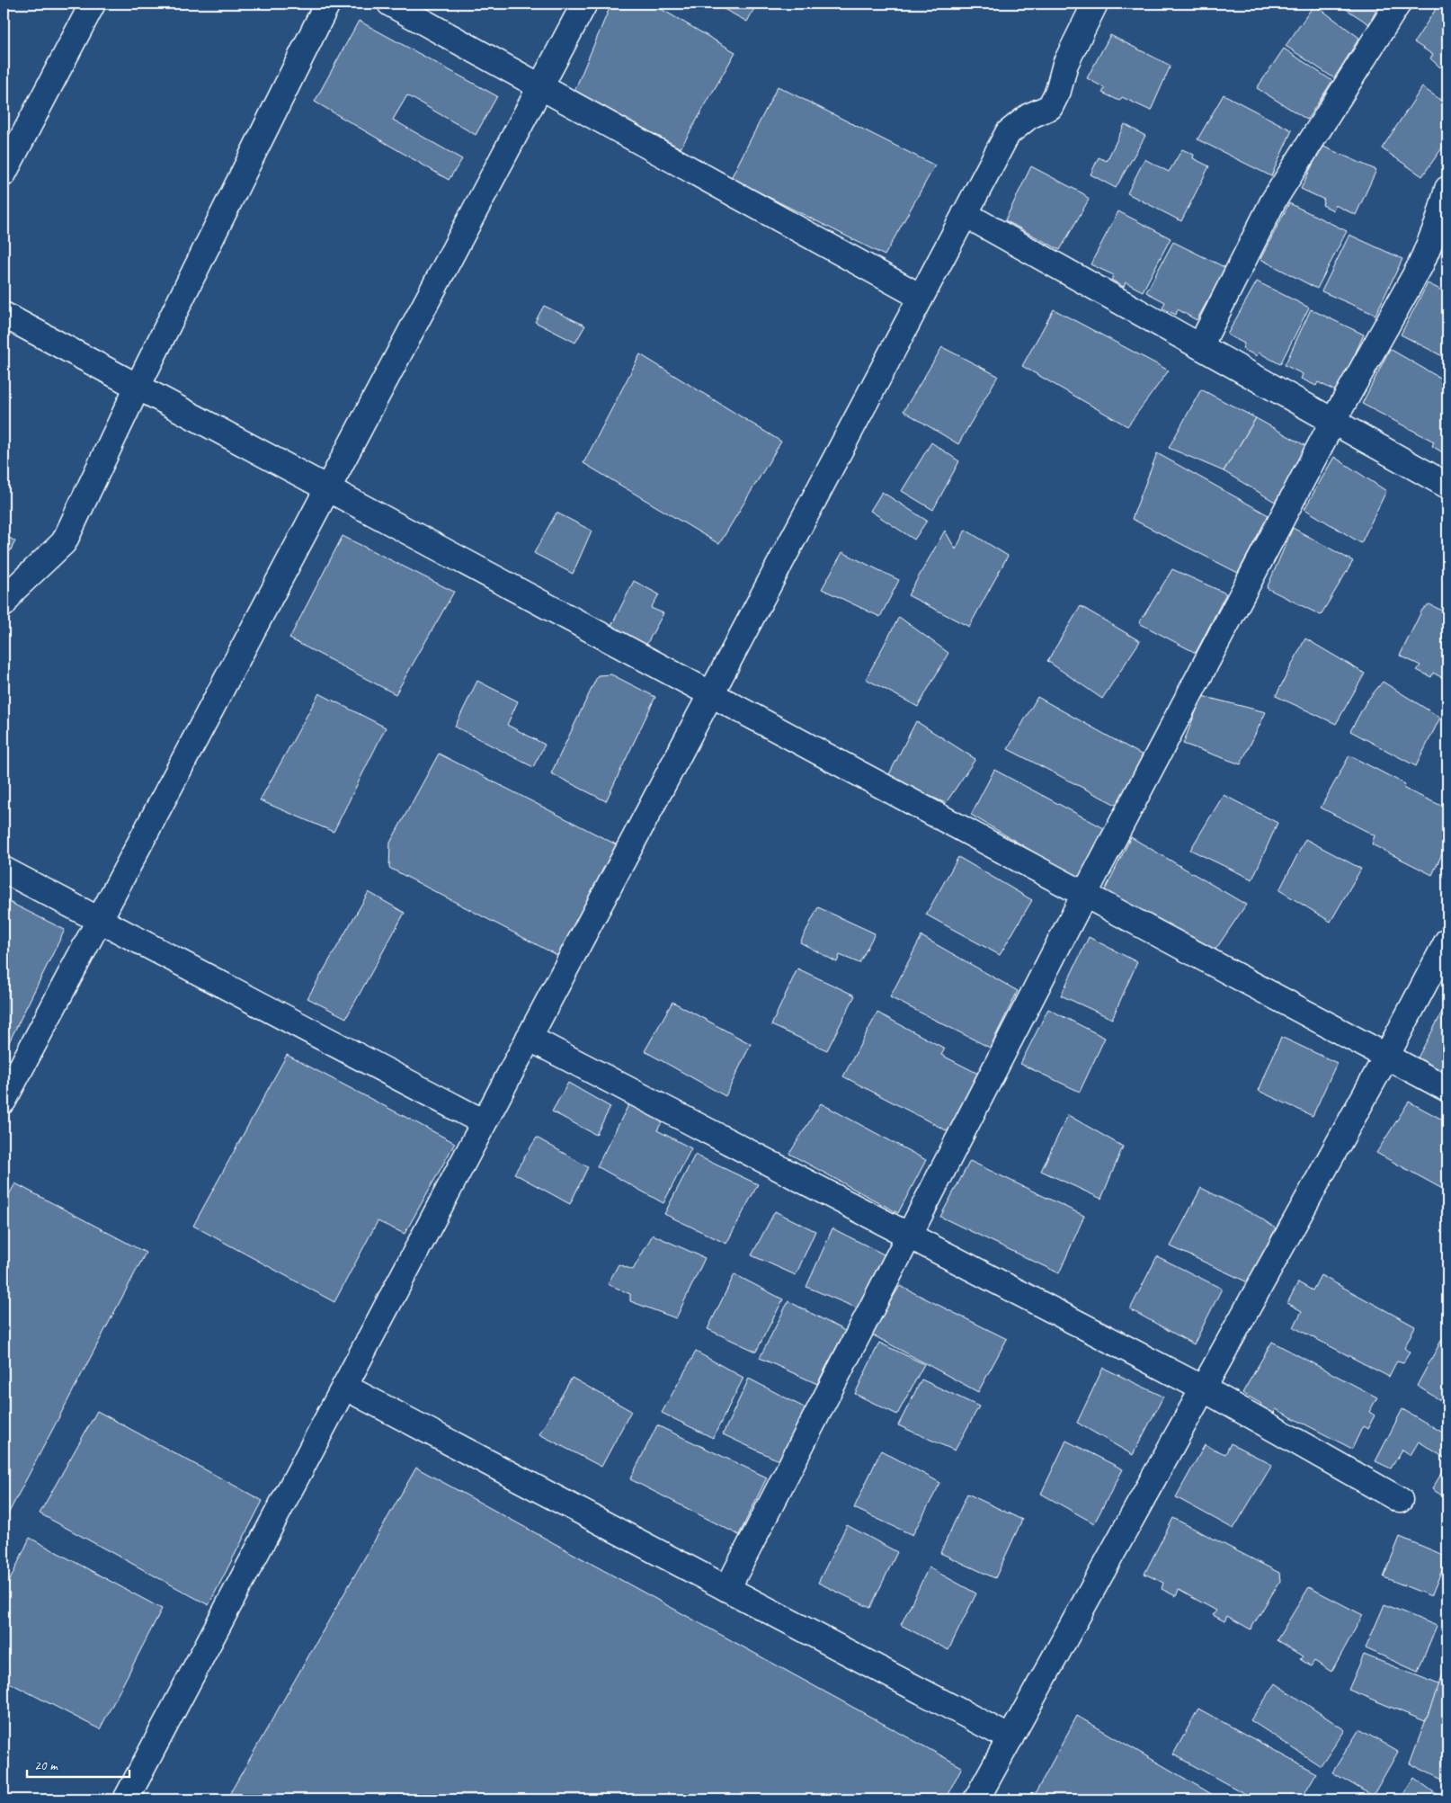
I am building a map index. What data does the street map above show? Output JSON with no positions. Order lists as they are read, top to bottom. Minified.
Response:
{"scale_bar":"20 m"}
